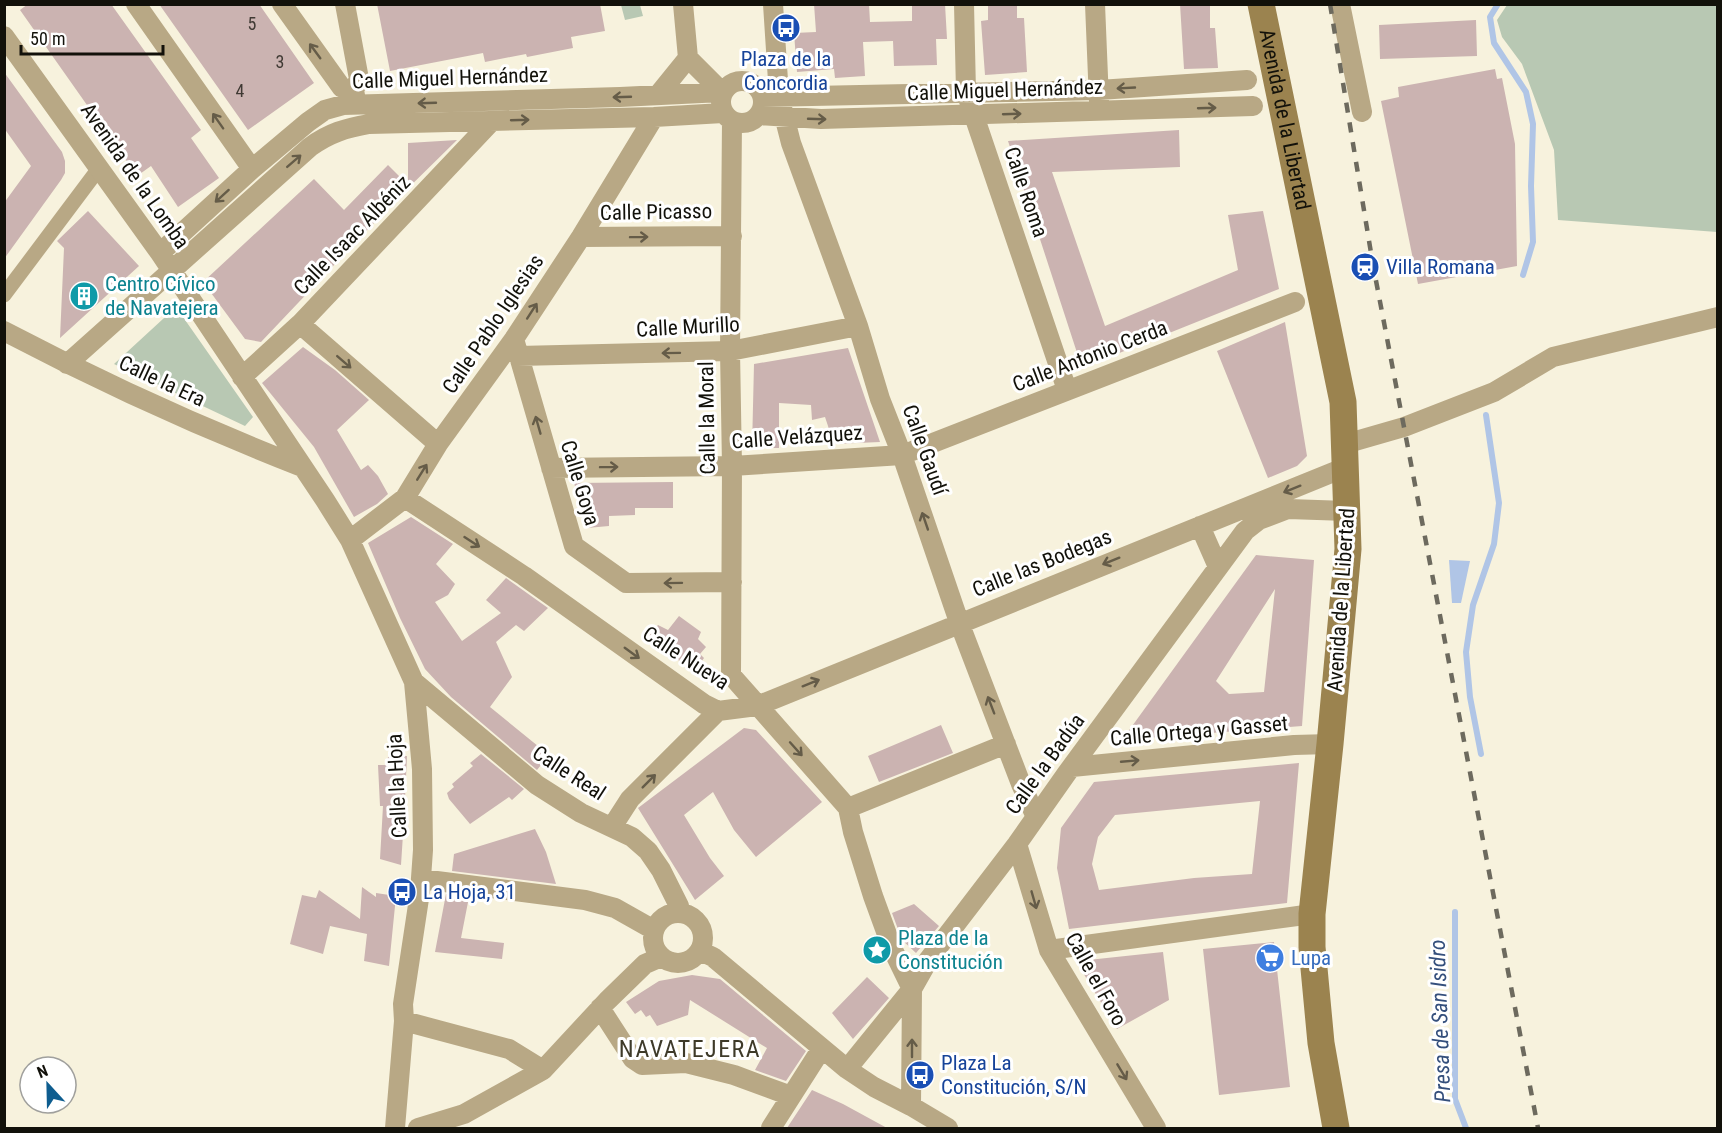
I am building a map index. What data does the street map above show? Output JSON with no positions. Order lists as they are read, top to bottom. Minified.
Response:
{"streets":{"main road":["Avenida de la Libertad"],"street":["Calle Miguel Hernández","Avenida de la Lomba","Calle Roma","Calle Picasso","Calle Isaac Albéniz","Calle Pablo Iglesias","Calle Murillo","Calle Antonio Cerda","Calle la Era","Calle la Moral","Calle Velázquez","Calle Gaudí","Calle Goya","Calle las Bodegas","Calle Nueva","Calle Ortega y Gasset","Calle la Badúa","Calle Real","Calle la Hoja","Calle el Foro"]},"crossings":[["Calle Miguel Hernández","Avenida de la Lomba"],["Calle Miguel Hernández","Calle Roma"],["Calle Miguel Hernández","Calle Isaac Albéniz"],["Calle Miguel Hernández","Calle Pablo Iglesias"],["Calle Miguel Hernández","Calle la Era"],["Calle Miguel Hernández","Calle la Moral"],["Calle Miguel Hernández","Calle Gaudí"],["Avenida de la Libertad","Calle las Bodegas"],["Avenida de la Libertad","Calle Ortega y Gasset"],["Avenida de la Libertad","Calle la Badúa"],["Avenida de la Lomba","Calle Isaac Albéniz"],["Avenida de la Lomba","Calle la Era"],["Avenida de la Lomba","Calle la Hoja"],["Calle Roma","Calle Antonio Cerda"],["Calle Picasso","Calle Pablo Iglesias"],["Calle Picasso","Calle la Moral"],["Calle Pablo Iglesias","Calle Murillo"],["Calle Pablo Iglesias","Calle Goya"],["Calle Pablo Iglesias","Calle Nueva"],["Calle Pablo Iglesias","Calle la Hoja"],["Calle Murillo","Calle la Moral"],["Calle Murillo","Calle Gaudí"],["Calle Murillo","Calle Goya"],["Calle Antonio Cerda","Calle Velázquez"],["Calle Antonio Cerda","Calle Gaudí"],["Calle la Era","Calle la Hoja"],["Calle la Moral","Calle Velázquez"],["Calle la Moral","Calle Gaudí"],["Calle la Moral","Calle Goya"],["Calle la Moral","Calle las Bodegas"],["Calle la Moral","Calle Nueva"],["Calle Velázquez","Calle Gaudí"],["Calle Velázquez","Calle Goya"],["Calle Gaudí","Calle las Bodegas"],["Calle Gaudí","Calle la Badúa"],["Calle las Bodegas","Calle Nueva"],["Calle Ortega y Gasset","Calle la Badúa"],["Calle la Badúa","Calle el Foro"],["Calle Real","Calle la Hoja"]],"one_way":["Calle Picasso","Calle Pablo Iglesias","Calle Murillo","Calle Velázquez","Calle Gaudí","Calle Goya","Calle Nueva"],"districts":["NAVATEJERA"],"water":["Presa de San Isidro"],"places":{"bus stop":["Plaza de la Concordia","La Hoja, 31","Plaza La Constitución, S/N"],"station":["Villa Romana"],"building":["Centro Cívico de Navatejera"],"place":["Plaza de la Constitución"],"supermarket":["Lupa"]},"house_numbers":["5","3","4"],"scale_bar":"50 m","north":"top"}
